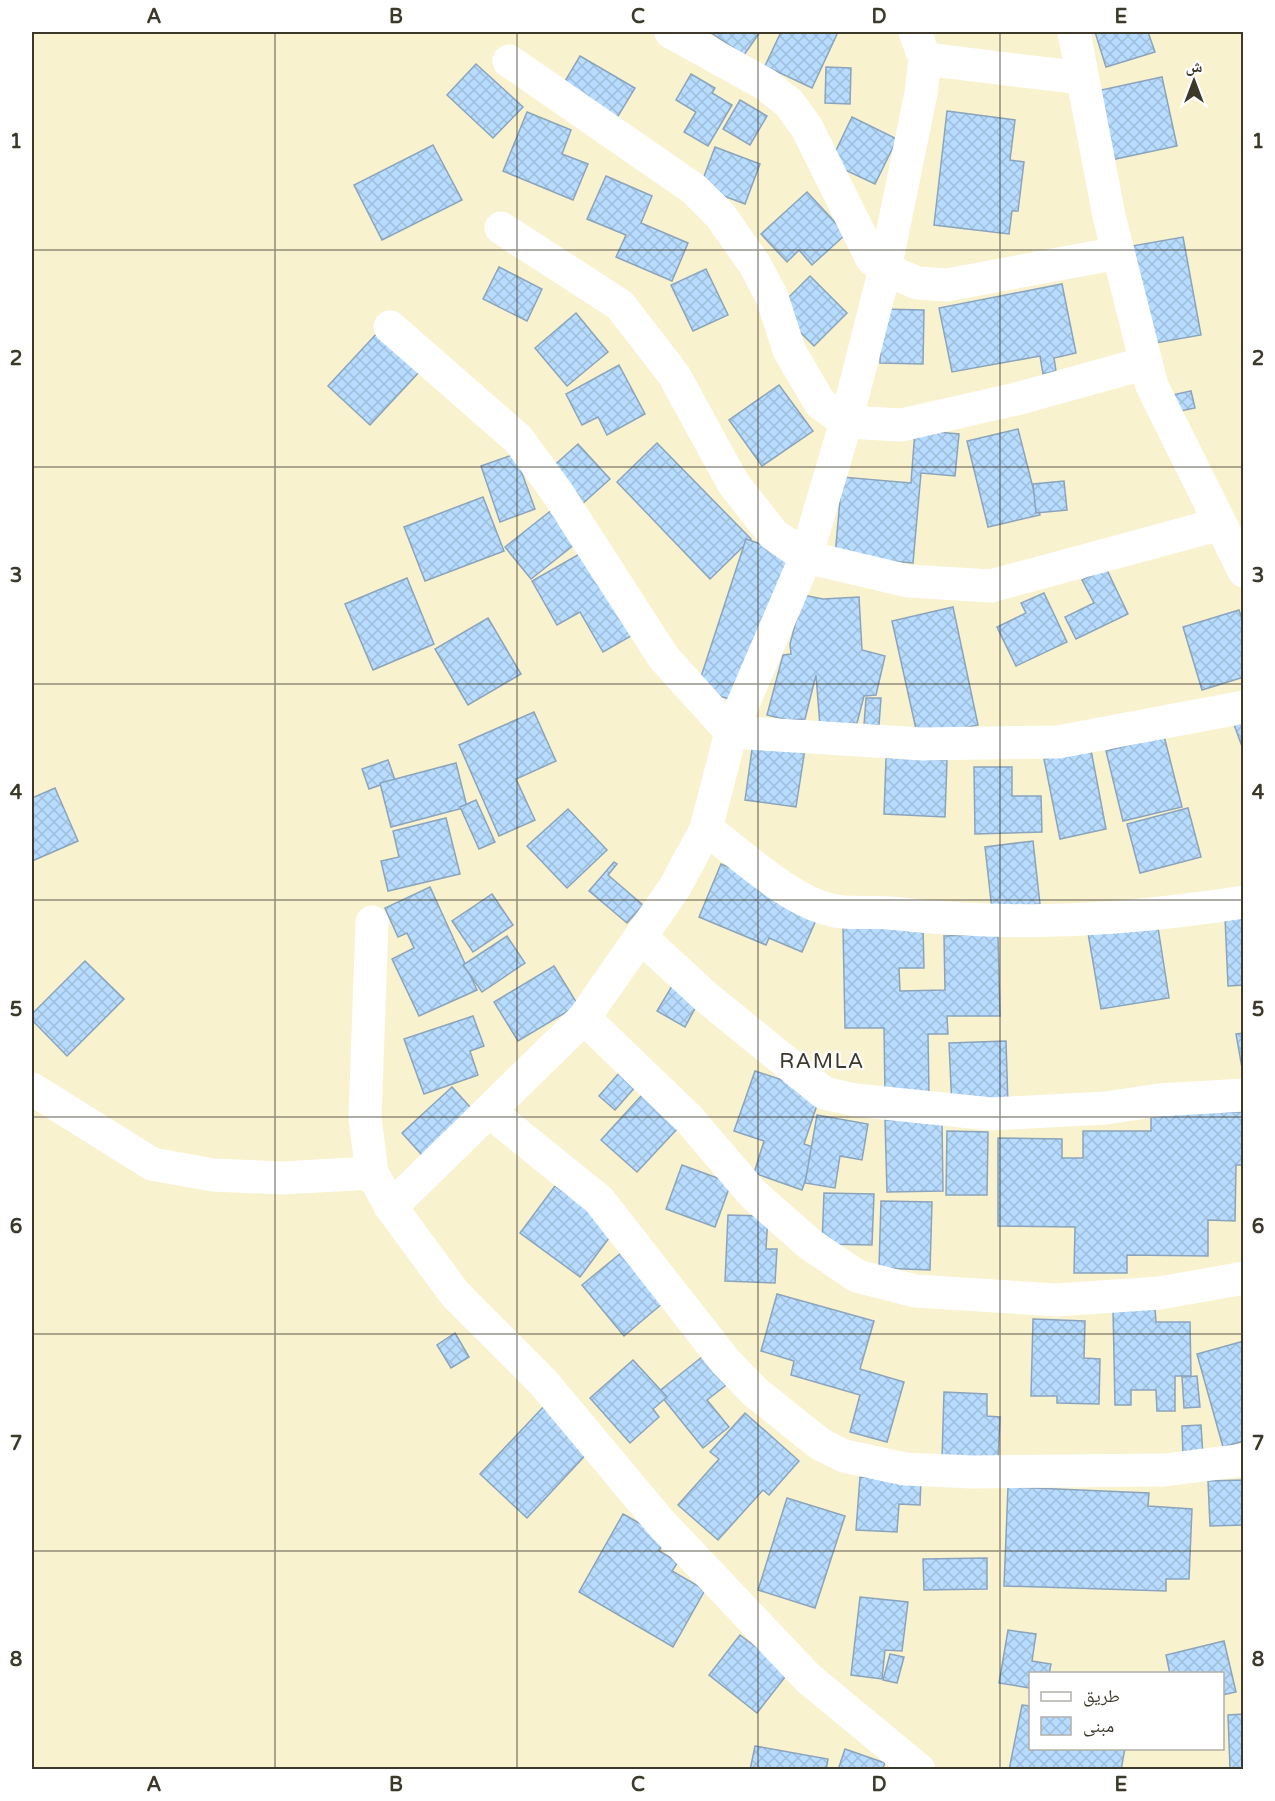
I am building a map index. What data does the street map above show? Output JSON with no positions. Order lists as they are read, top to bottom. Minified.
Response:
{"districts":["RAMLA"],"legend":["طريق","مبنى"],"north":"top","grid":{"columns":["A","B","C","D","E"],"rows":["1","2","3","4","5","6","7","8"]}}
